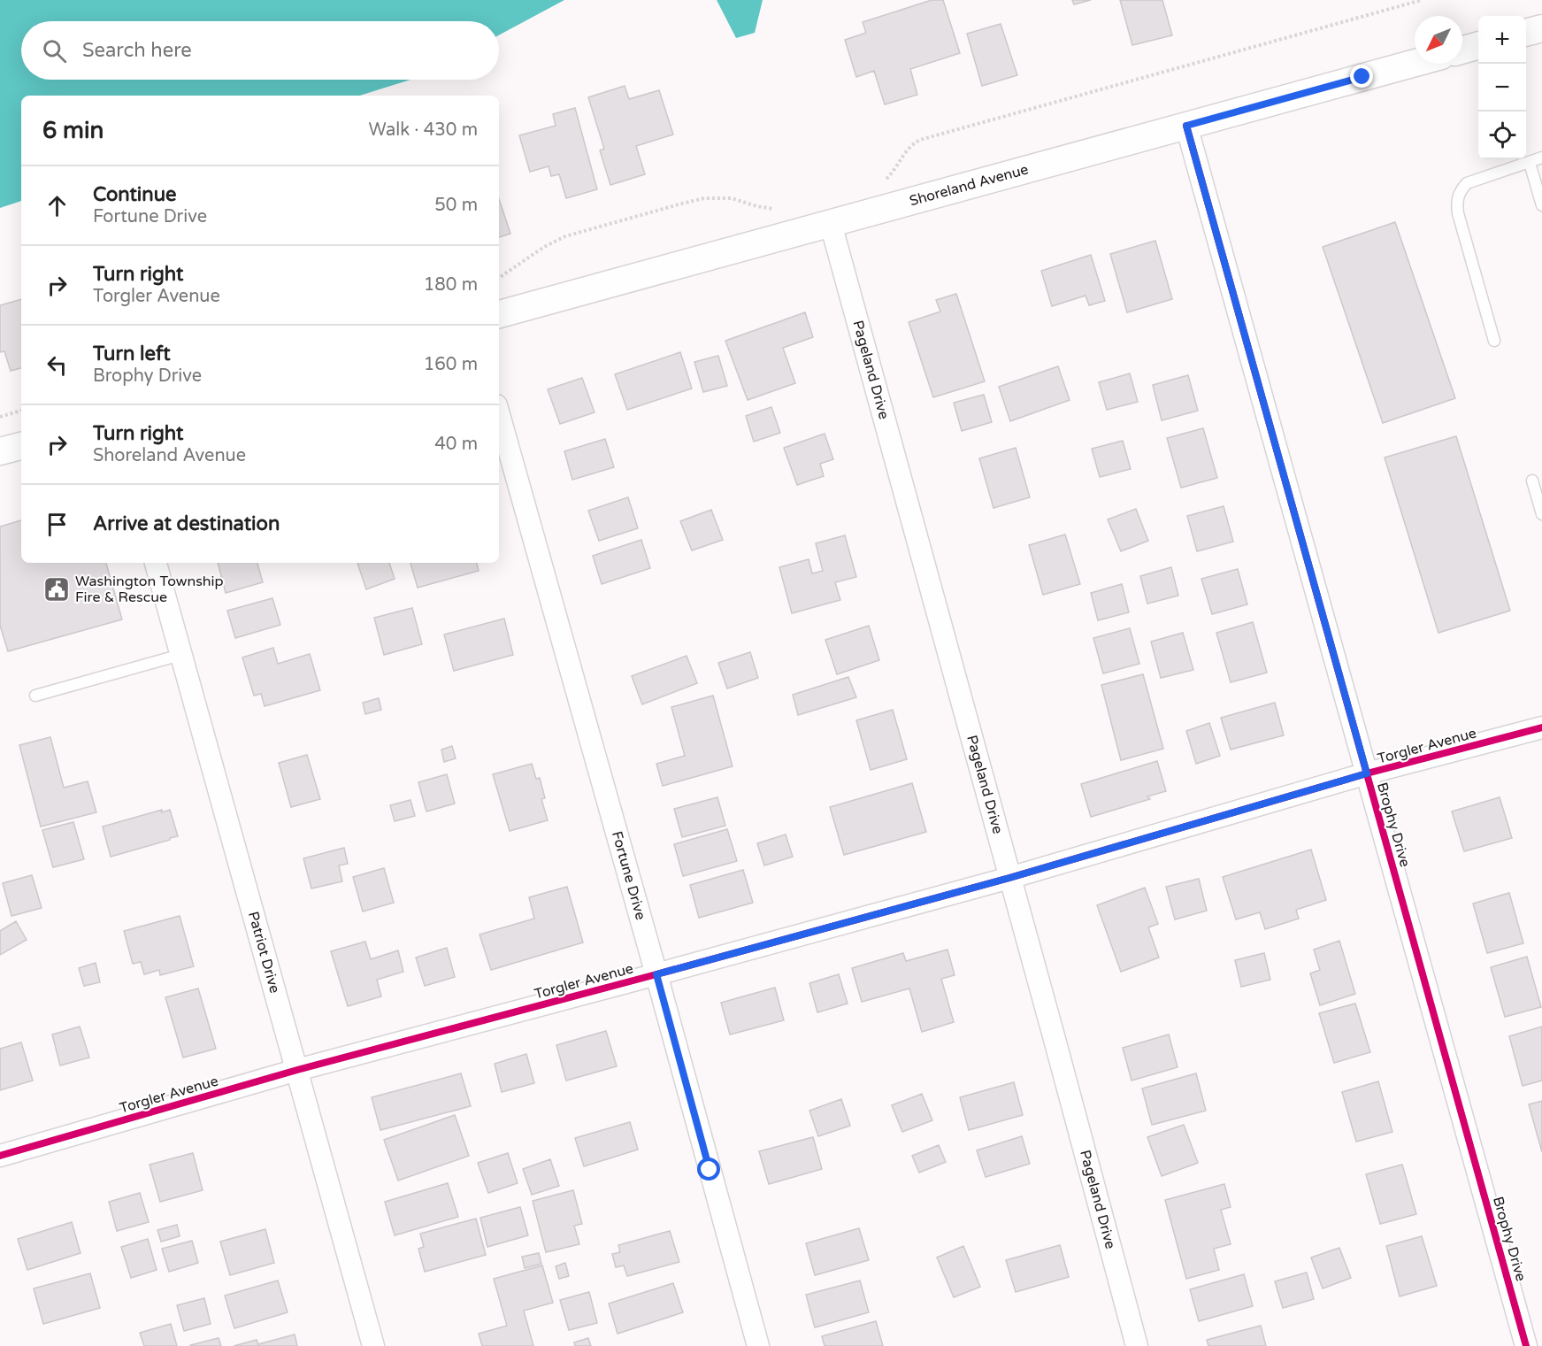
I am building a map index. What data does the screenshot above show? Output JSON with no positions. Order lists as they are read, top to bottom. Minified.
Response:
{"streets":{"street":["Shoreland Avenue","Pageland Drive","Torgler Avenue","Brophy Drive","Fortune Drive","Patriot Drive"]},"crossings":[["Shoreland Avenue","Pageland Drive"],["Shoreland Avenue","Brophy Drive"],["Pageland Drive","Torgler Avenue"],["Torgler Avenue","Brophy Drive"],["Torgler Avenue","Fortune Drive"],["Torgler Avenue","Patriot Drive"]],"places":{"public building":["Washington Township Fire & Rescue"]},"north":"bottom left","page":{"map_buttons":["+","−"],"search":"Search here","heading":["6 min","Walk · 430 m"],"list":[["Continue","Fortune Drive","50 m"],["Turn right","Torgler Avenue","180 m"],["Turn left","Brophy Drive","160 m"],["Turn right","Shoreland Avenue","40 m"],"Arrive at destination"]}}
